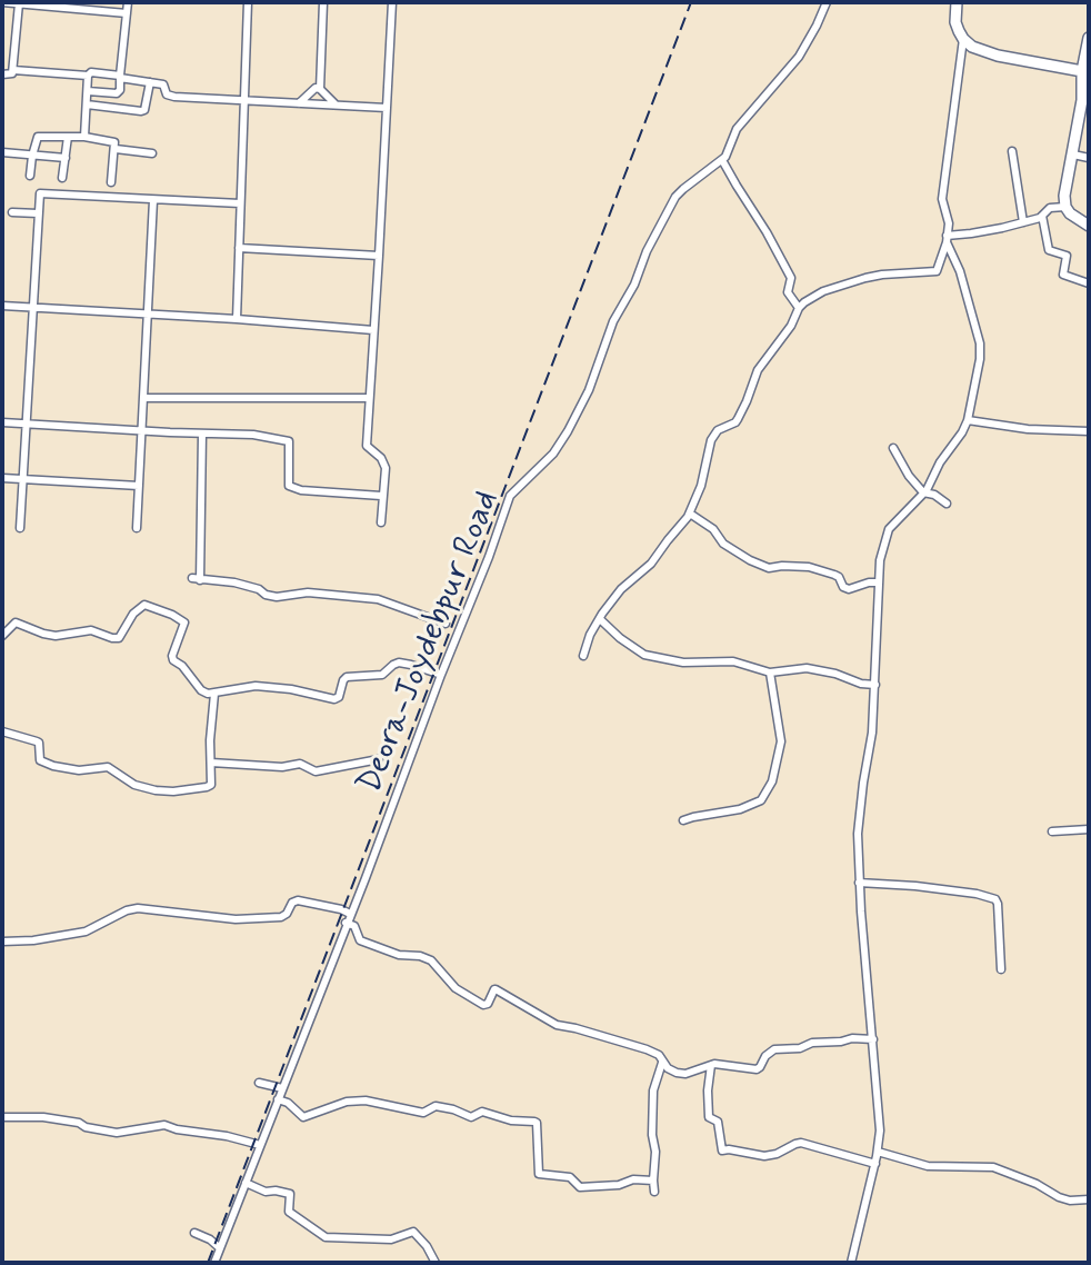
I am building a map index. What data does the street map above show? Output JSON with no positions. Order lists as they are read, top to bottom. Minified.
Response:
{"streets":{"street":["Deora-Joydebpur Road"]}}
